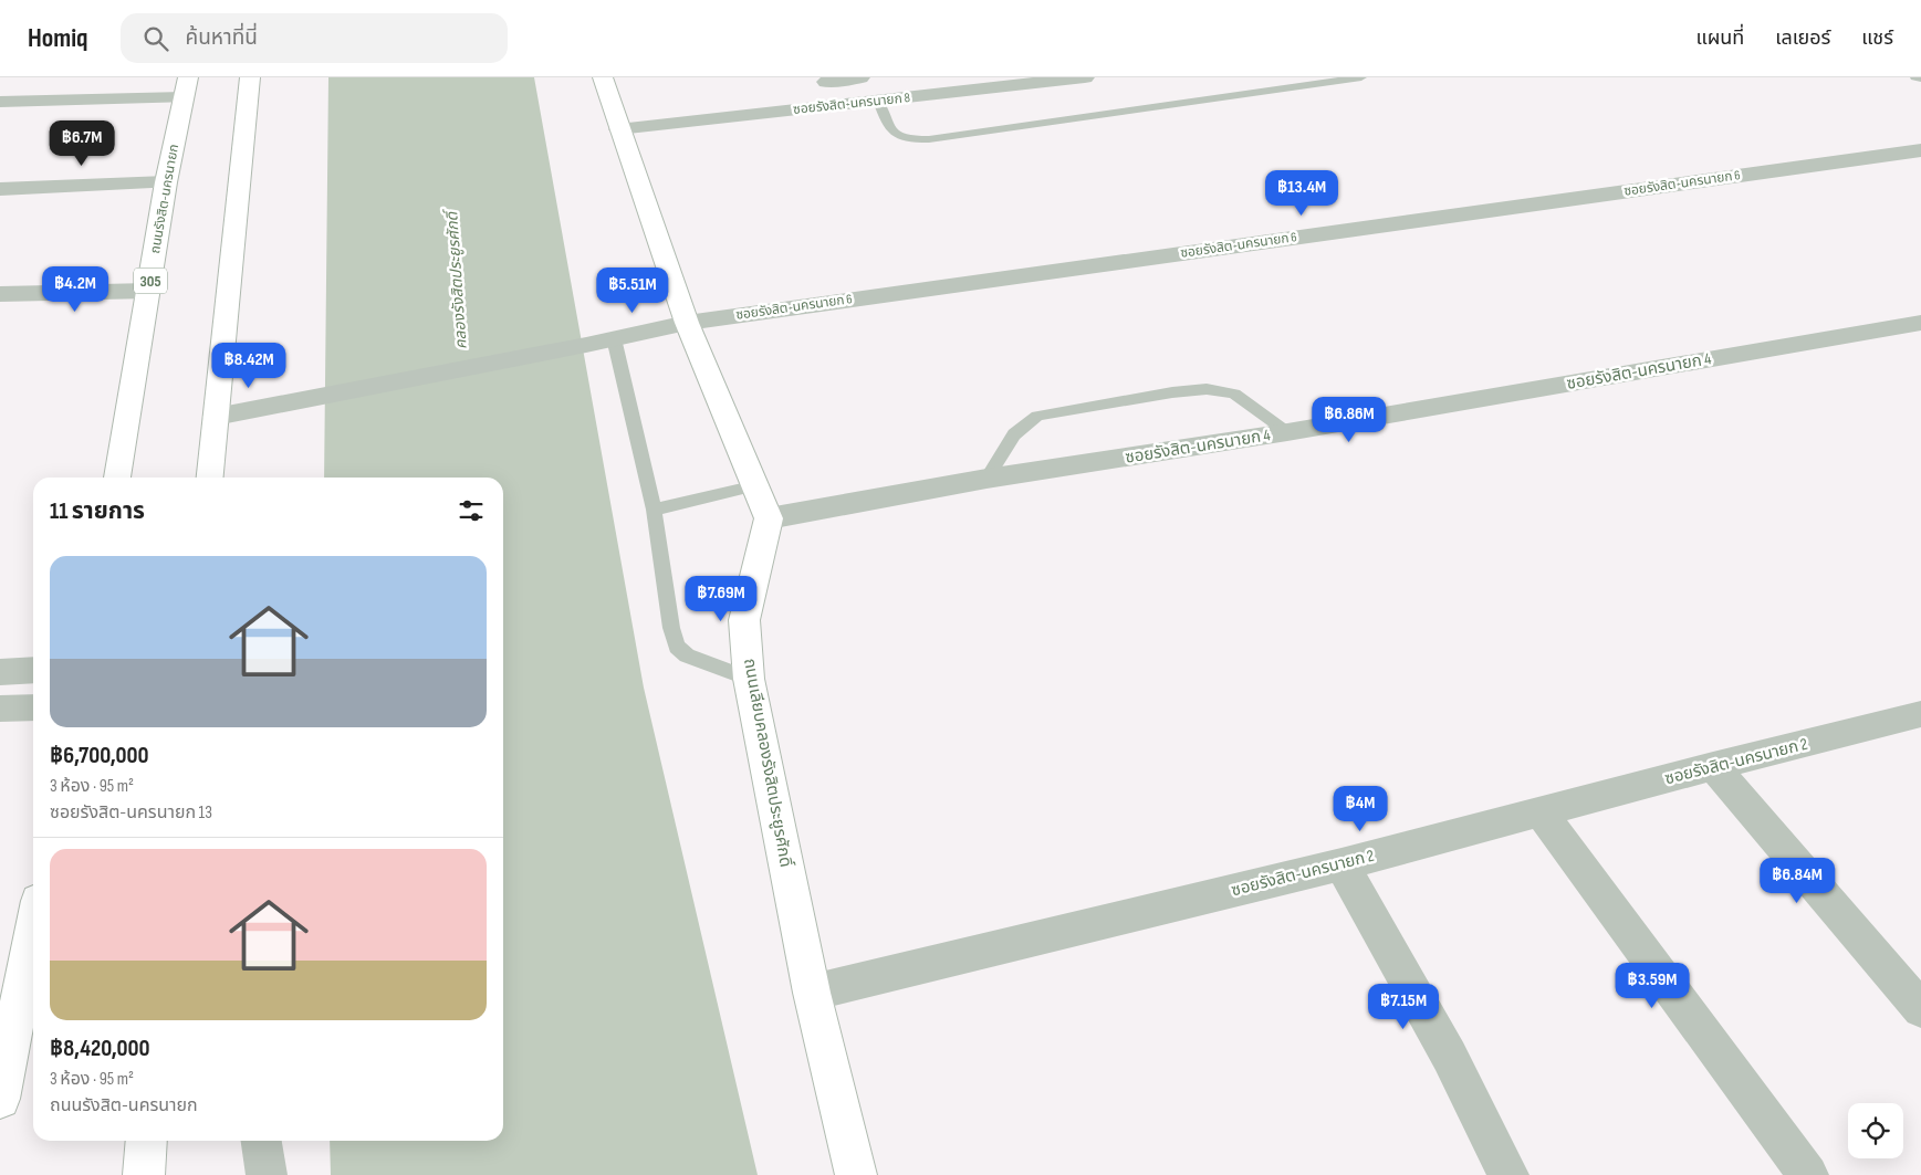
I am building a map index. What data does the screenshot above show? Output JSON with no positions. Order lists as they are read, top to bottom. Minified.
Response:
{"streets":{"main road":["ถนนรังสิต-นครนายก","305","ถนนเลียบคลองรังสิตประยูรศักดิ์"],"street":["ซอยรังสิต-นครนายก 8","ซอยรังสิต-นครนายก 6","ซอยรังสิต-นครนายก 4","ซอยรังสิต-นครนายก 2"]},"crossings":[["ซอยรังสิต-นครนายก 4","ถนนเลียบคลองรังสิตประยูรศักดิ์"],["ซอยรังสิต-นครนายก 2","ถนนเลียบคลองรังสิตประยูรศักดิ์"]],"water":["คลองรังสิตประยูรศักดิ์"],"page":{"header":"Homiq","search":"ค้นหาที่นี่","nav":["แผนที่","เลเยอร์","แชร์"],"price":["฿6.7M","฿13.4M","฿4.2M","฿5.51M","฿8.42M","฿6.86M","฿7.69M","฿4M","฿6.84M","฿3.59M","฿7.15M"],"heading":"11 รายการ","list":[{"name":"฿6,700,000","note":"3 ห้อง · 95 m² · ซอยรังสิต-นครนายก 13"},{"name":"฿8,420,000","note":"3 ห้อง · 95 m² · ถนนรังสิต-นครนายก"}]}}
